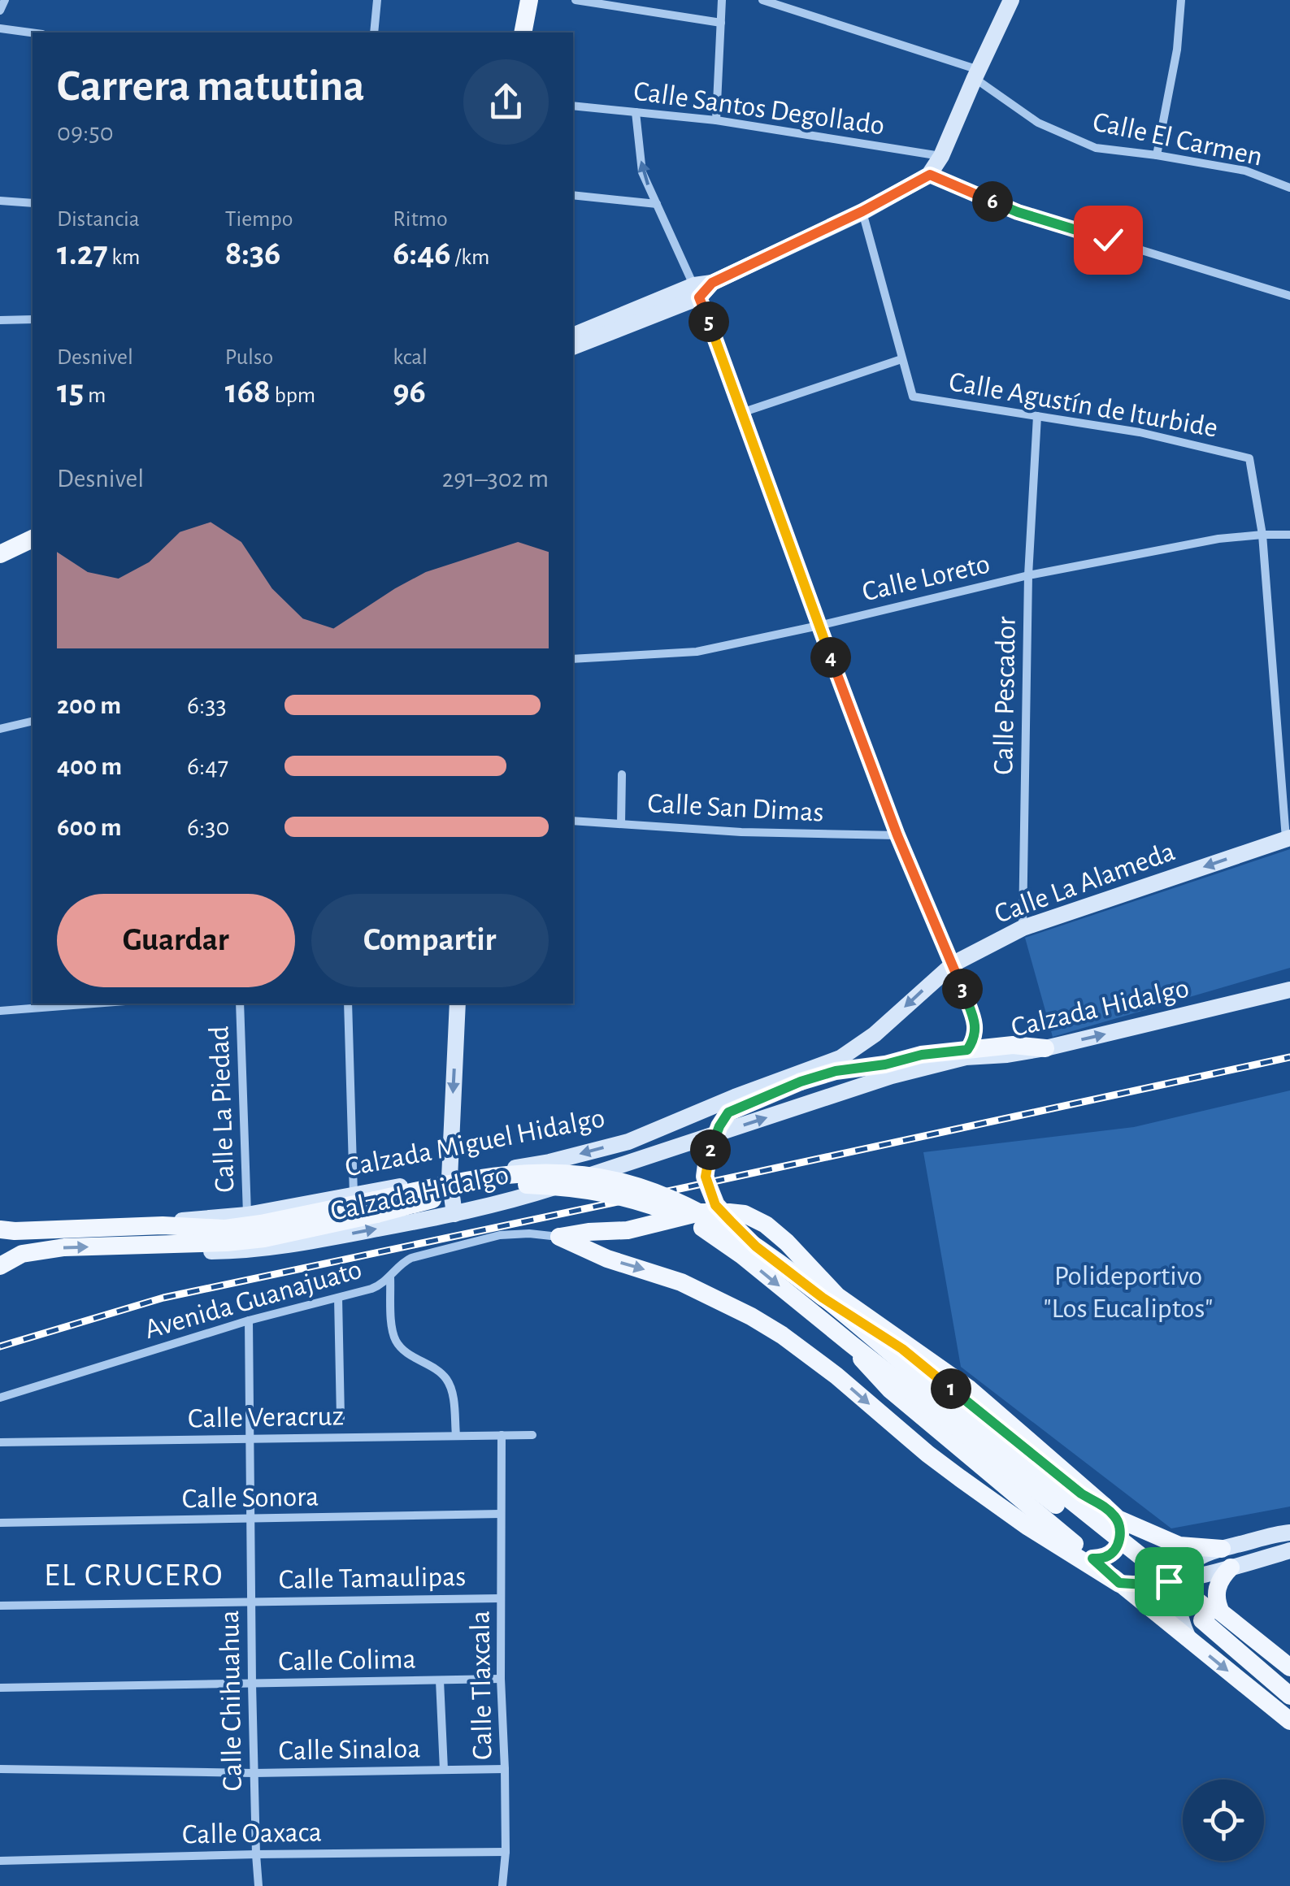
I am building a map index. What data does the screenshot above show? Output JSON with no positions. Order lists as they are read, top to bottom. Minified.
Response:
{"streets":{"main road":["Calzada Miguel Hidalgo"],"street":["Calle Santos Degollado","Calle El Carmen","Calle Agustín de Iturbide","Calle Loreto","Calle Pescador","Calle San Dimas","Calle La Alameda","Calzada Hidalgo","Calle La Piedad","Avenida Guanajuato","Calle Veracruz","Calle Sonora","Calle Tamaulipas","Calle Colima","Calle Tlaxcala","Calle Chihuahua","Calle Sinaloa","Calle Oaxaca"]},"crossings":[["Calle Agustín de Iturbide","Calle Loreto"],["Calle Agustín de Iturbide","Calle Pescador"],["Calle Agustín de Iturbide","Calle La Alameda"],["Calle Loreto","Calle Pescador"],["Calle Pescador","Calle La Alameda"],["Calle La Alameda","Calzada Miguel Hidalgo"],["Calzada Hidalgo","Calzada Miguel Hidalgo"],["Calle La Piedad","Calzada Miguel Hidalgo"],["Avenida Guanajuato","Calle Chihuahua"],["Calle Veracruz","Calle Tlaxcala"],["Calle Veracruz","Calle Chihuahua"],["Calle Sonora","Calle Tlaxcala"],["Calle Sonora","Calle Chihuahua"],["Calle Tamaulipas","Calle Tlaxcala"],["Calle Tamaulipas","Calle Chihuahua"],["Calle Colima","Calle Tlaxcala"],["Calle Colima","Calle Chihuahua"],["Calle Tlaxcala","Calle Sinaloa"],["Calle Tlaxcala","Calle Oaxaca"],["Calle Chihuahua","Calle Sinaloa"],["Calle Chihuahua","Calle Oaxaca"]],"one_way":["Calle La Alameda","Calzada Hidalgo"],"districts":["EL CRUCERO"],"parks":["Polideportivo \"Los Eucaliptos\""],"page":{"heading":["Carrera matutina","09:50"],"stats":[["Distancia","1.27 km"],["Tiempo","8:36"],["Ritmo","6:46 /km"],["Desnivel","15 m"],["Pulso","168 bpm"],["kcal","96"]],"pins":["6","5","4","3","2","1"],"chart":["Desnivel","291–302 m"],"list":[{"name":"200 m","note":"6:33"},{"name":"400 m","note":"6:47"},{"name":"600 m","note":"6:30"}],"buttons":["Guardar","Compartir"]}}
